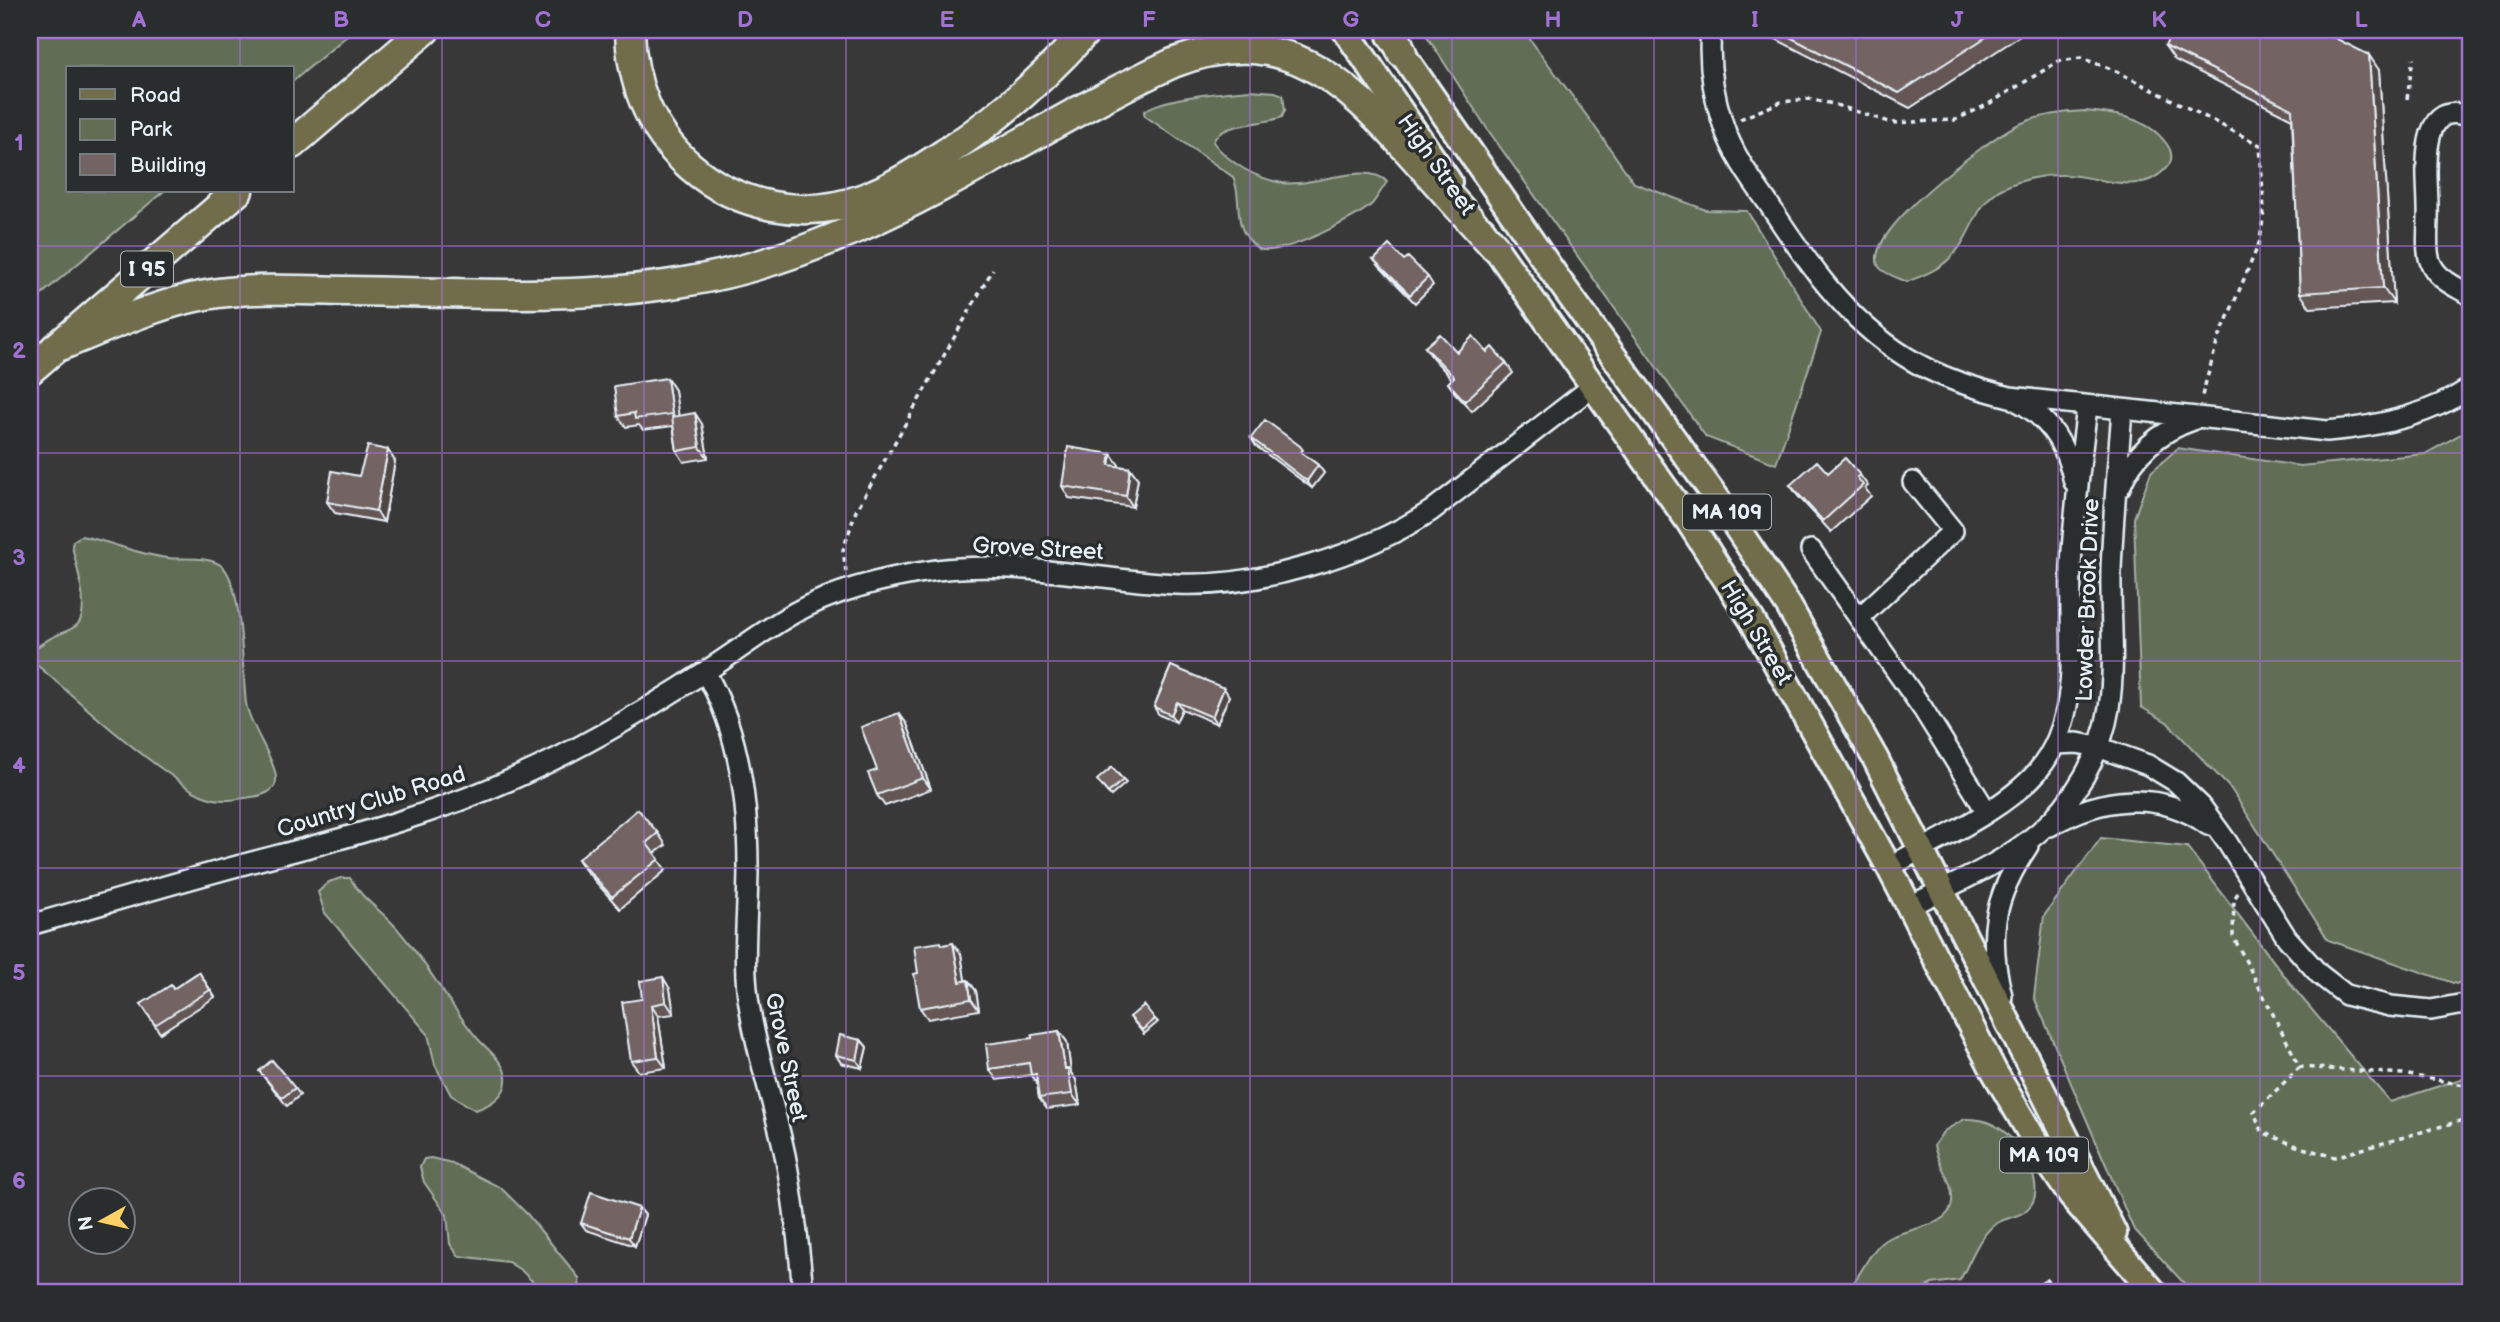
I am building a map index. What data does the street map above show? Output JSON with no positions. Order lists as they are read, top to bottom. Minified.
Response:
{"streets":{"highway":["I 95"],"main road":["High Street","MA 109"],"street":["Grove Street","Lowder Brook Drive","Country Club Road"]},"crossings":[["High Street","Grove Street"],["High Street","Lowder Brook Drive"],["Grove Street","Country Club Road"]],"legend":["Road","Park","Building"],"north":"left","grid":{"columns":["A","B","C","D","E","F","G","H","I","J","K","L"],"rows":["1","2","3","4","5","6"]}}
